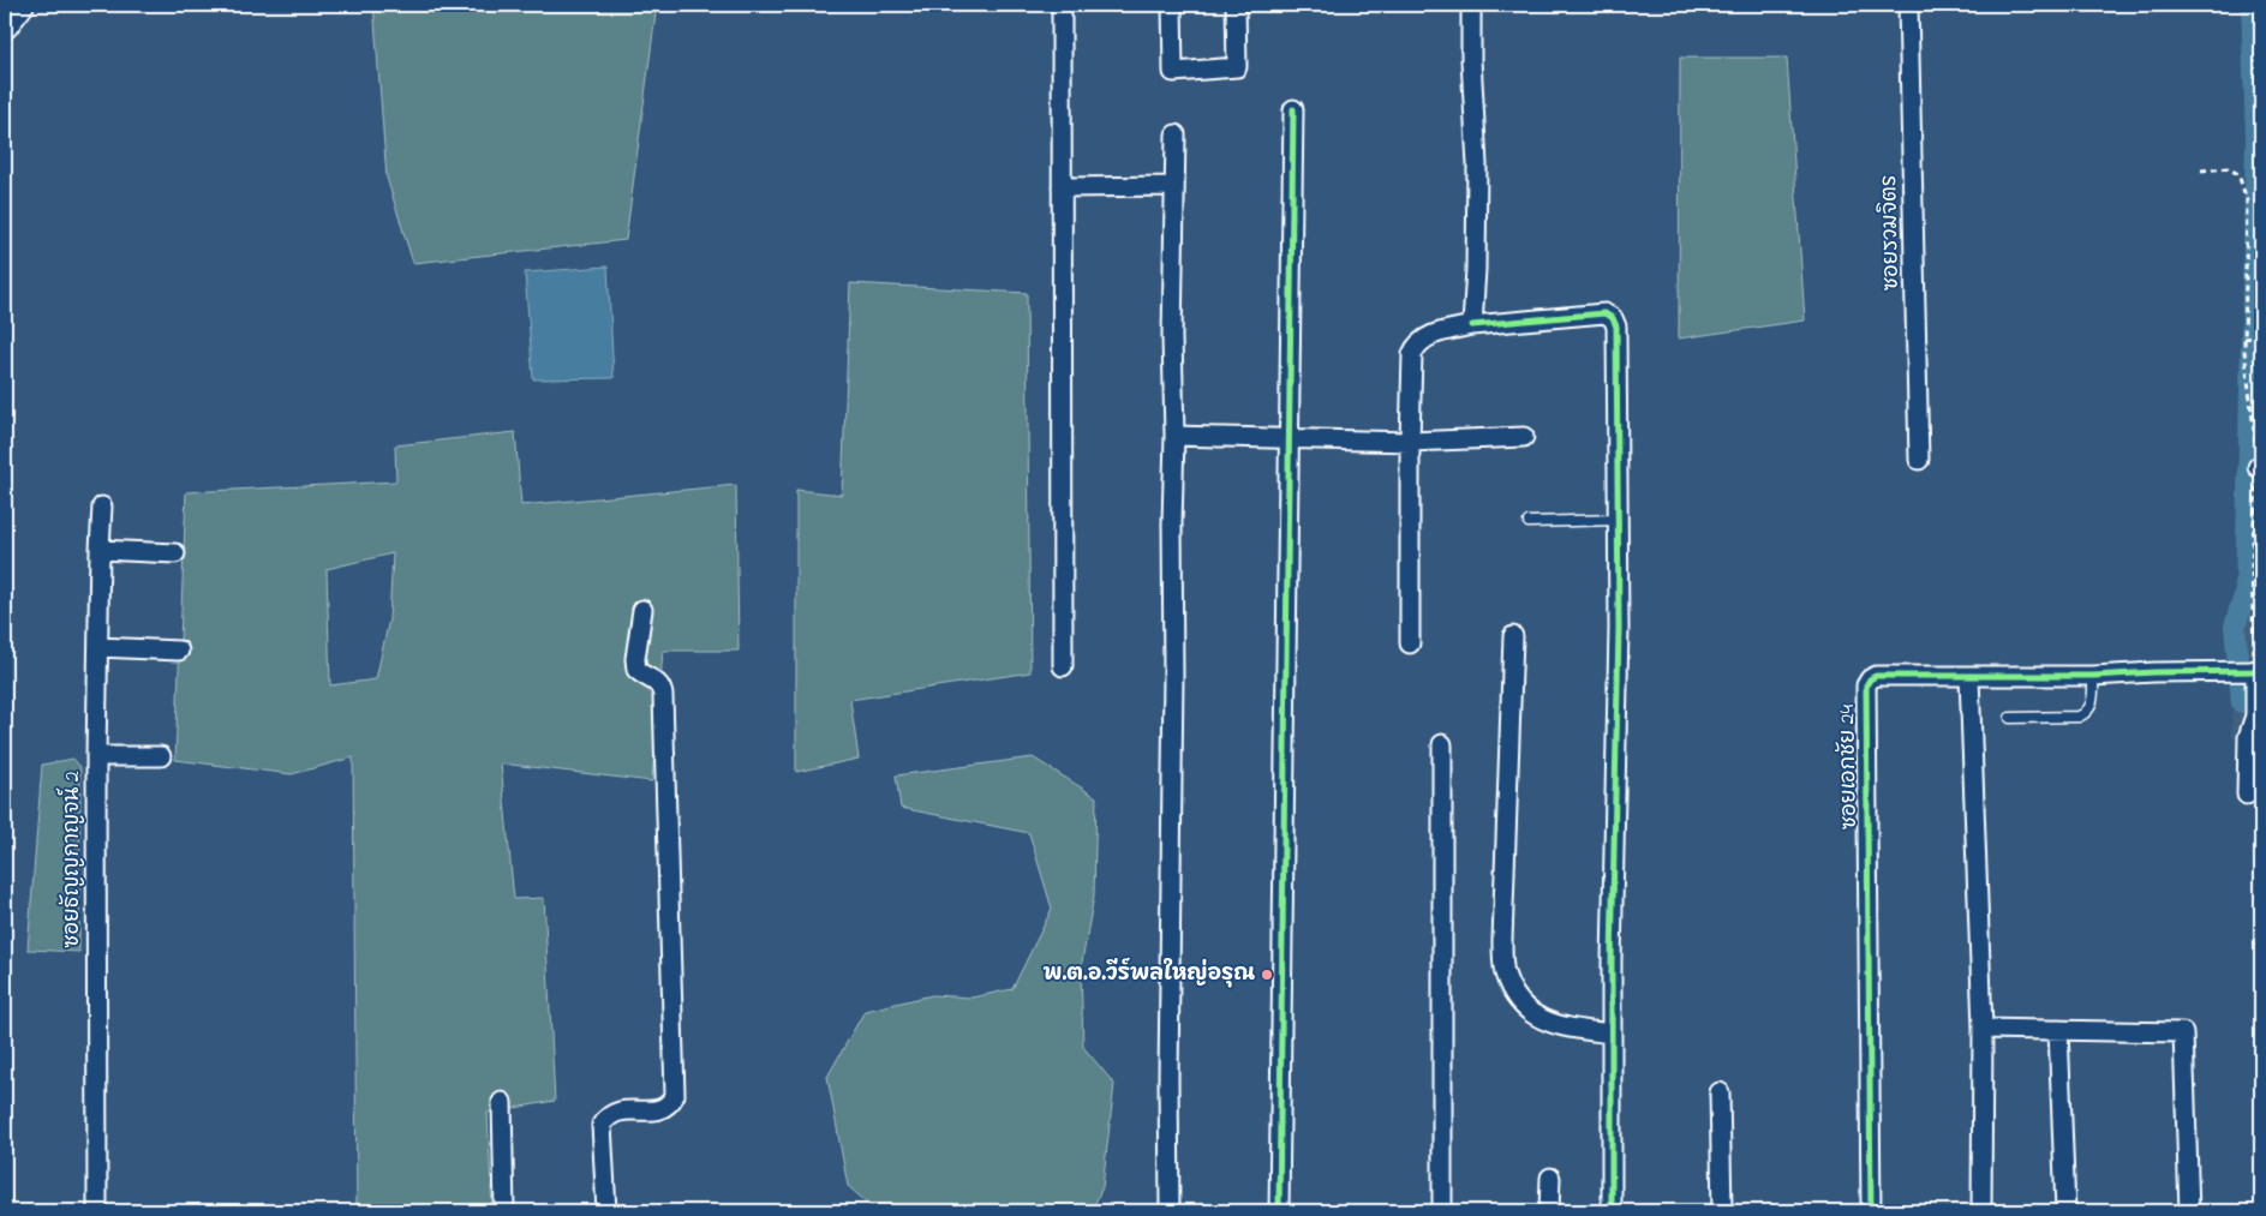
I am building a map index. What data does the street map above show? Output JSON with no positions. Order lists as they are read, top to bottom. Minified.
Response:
{"streets":{"street":["ซอยรวมจิตร","ซอยเอกชัย 24","ซอยธัญญกาญจน์ 2"]},"places":["พ.ต.อ.วีร์พลใหญ่อรุณ"]}
